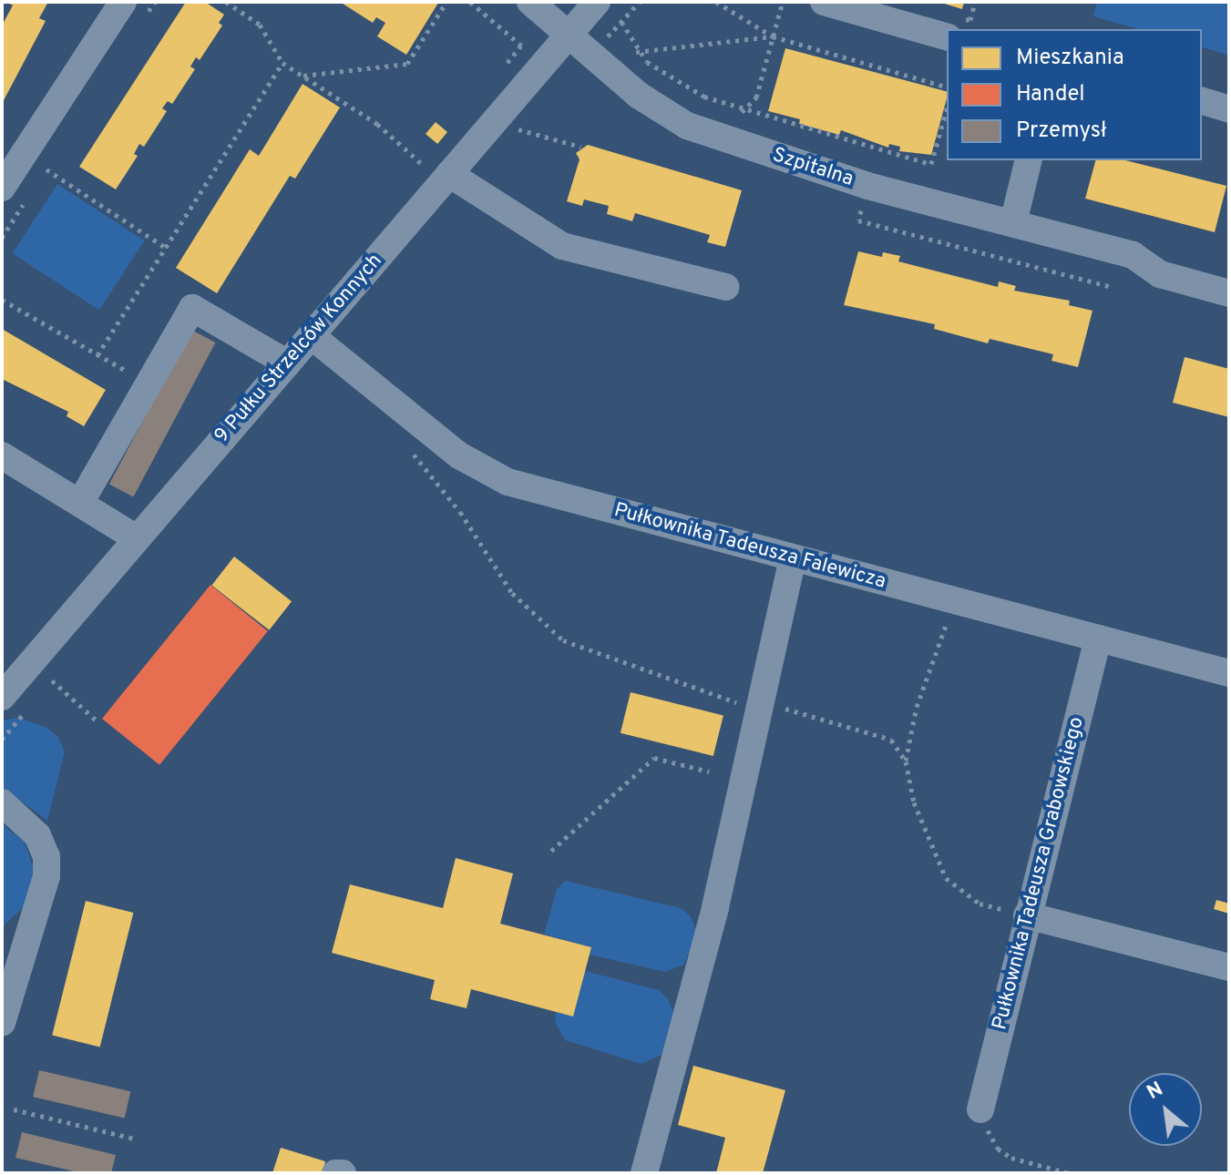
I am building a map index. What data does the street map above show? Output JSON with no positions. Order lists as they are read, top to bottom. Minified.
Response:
{"streets":{"street":["Szpitalna","9 Pułku Strzelców Konnych","Pułkownika Tadeusza Falewicza","Pułkownika Tadeusza Grabowskiego"]},"crossings":[["Szpitalna","9 Pułku Strzelców Konnych"],["9 Pułku Strzelców Konnych","Pułkownika Tadeusza Falewicza"],["Pułkownika Tadeusza Falewicza","Pułkownika Tadeusza Grabowskiego"]],"legend":["Mieszkania","Handel","Przemysł"],"north":"top left"}
